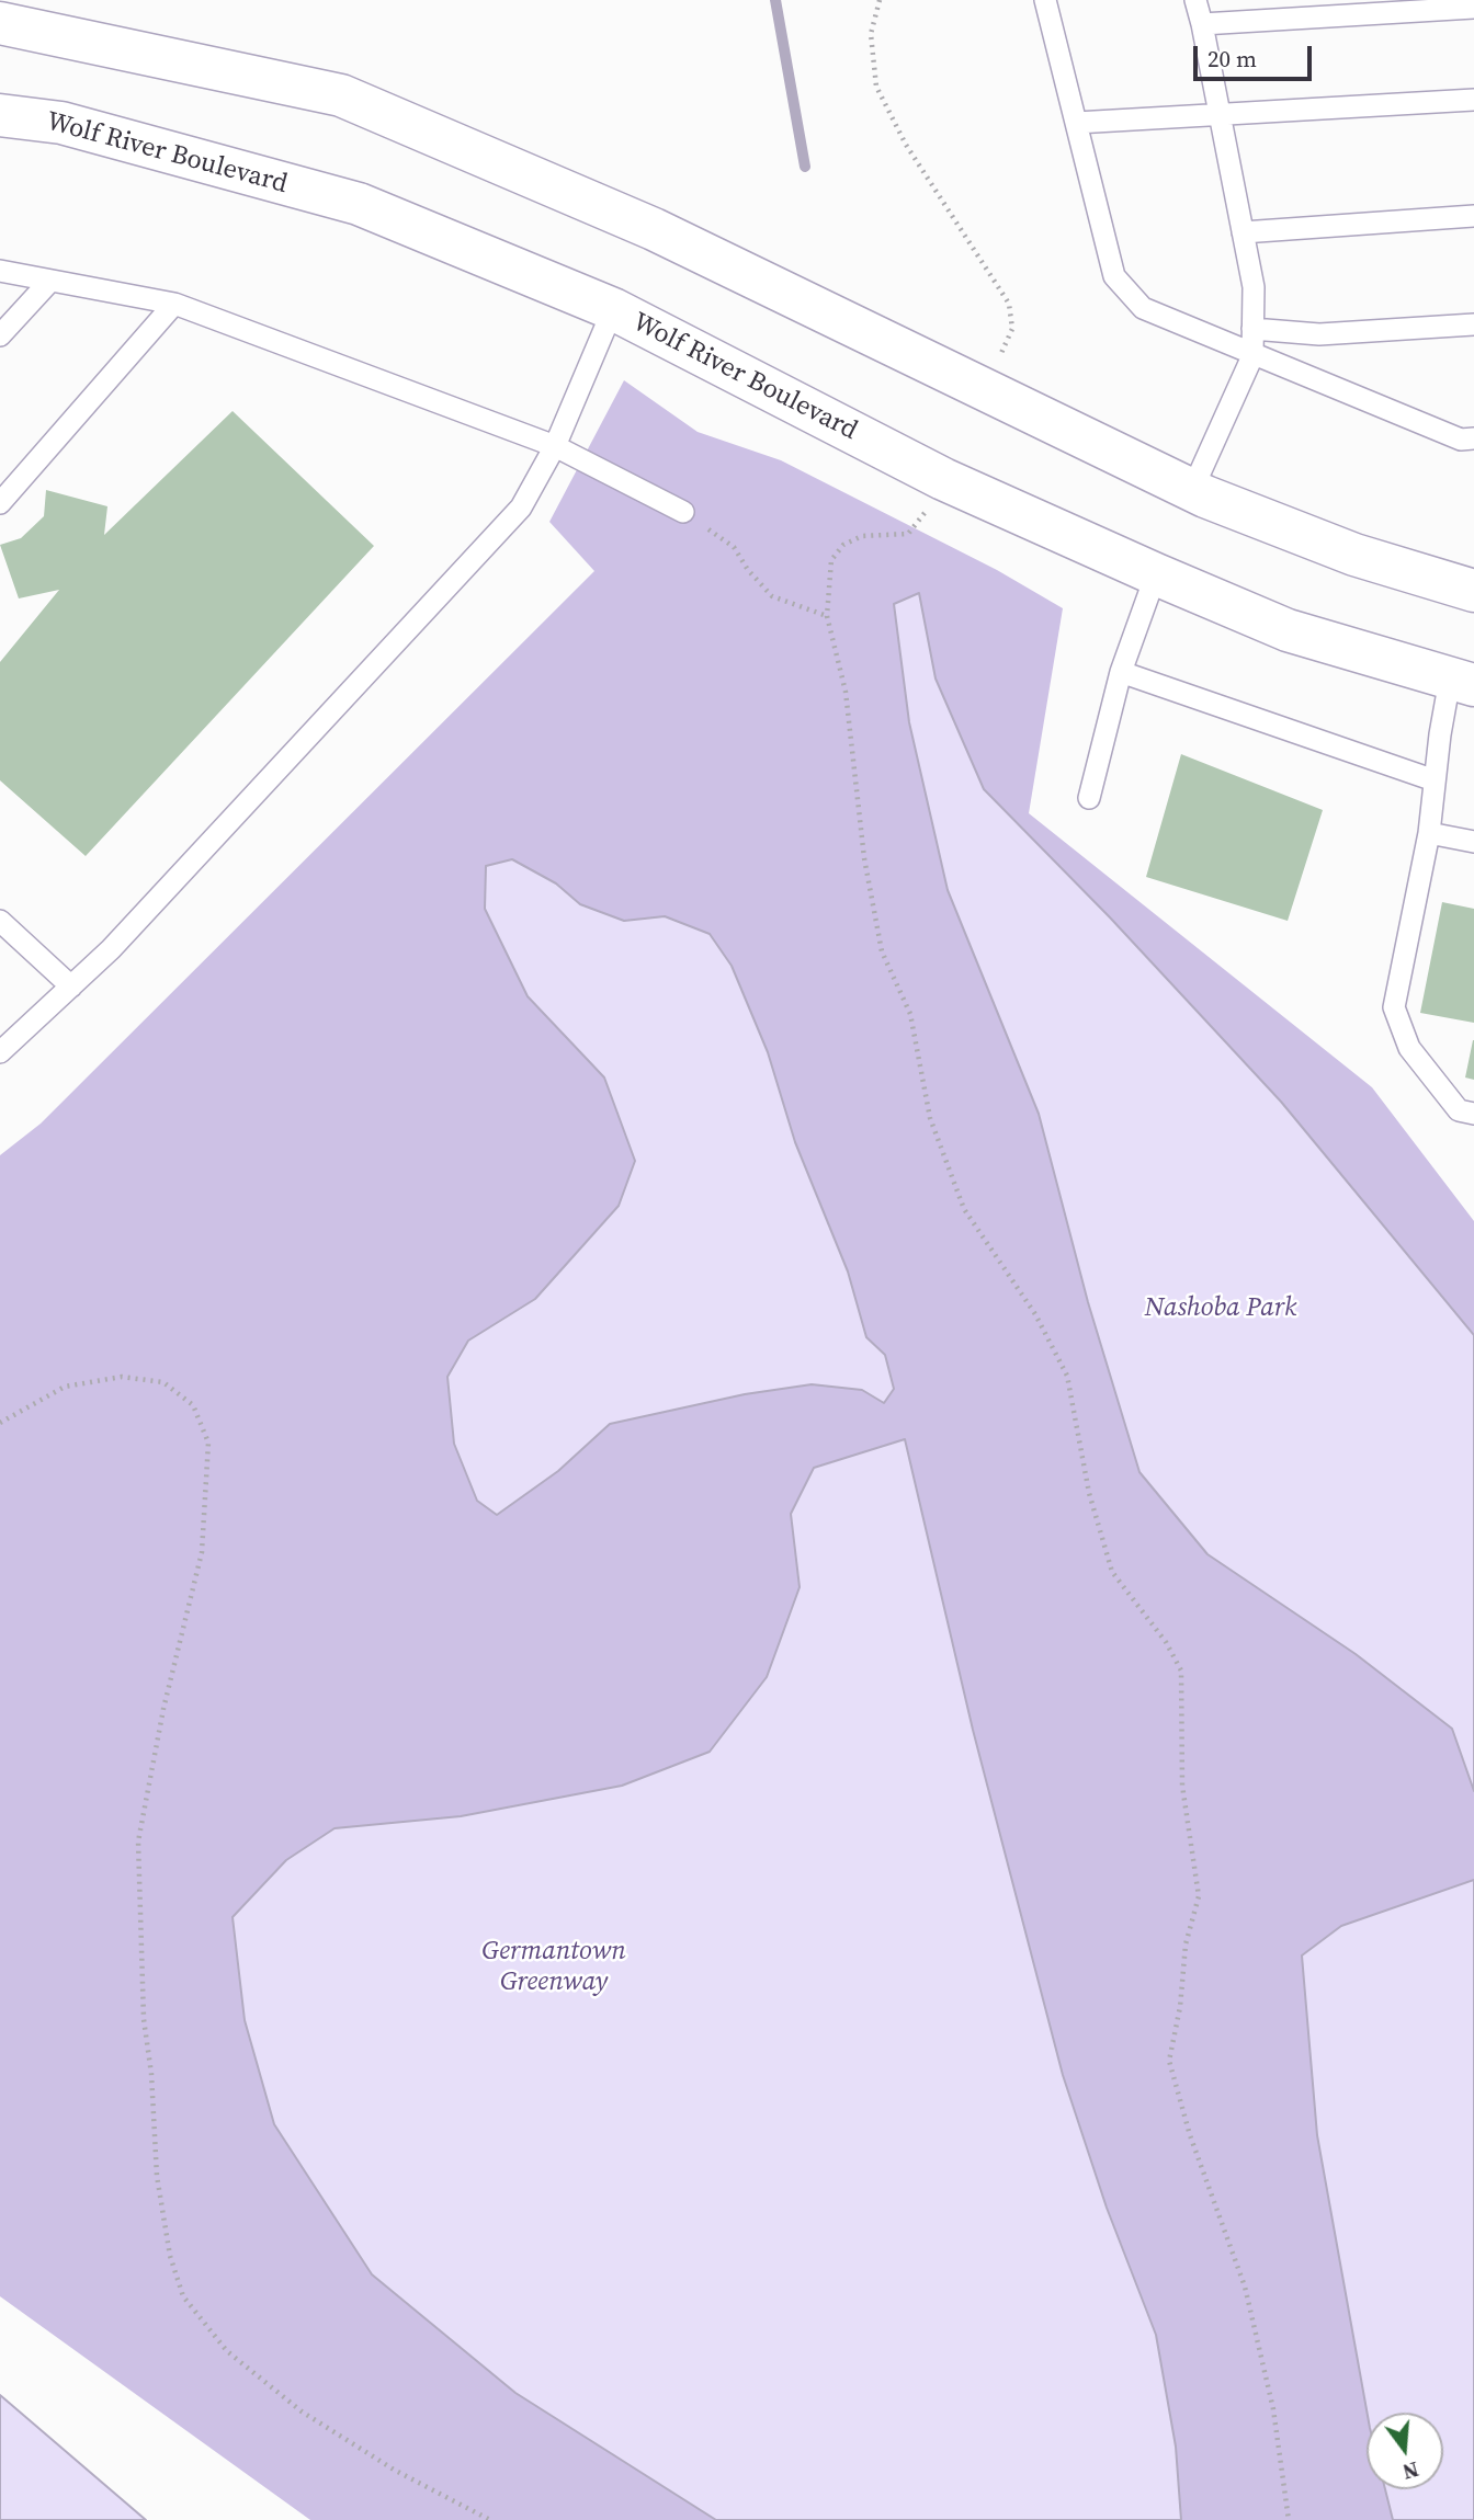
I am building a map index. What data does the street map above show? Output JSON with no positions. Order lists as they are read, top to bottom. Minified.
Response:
{"streets":{"main road":["Wolf River Boulevard"]},"parks":["Nashoba Park","Germantown Greenway"],"scale_bar":"20 m","north":"bottom"}
